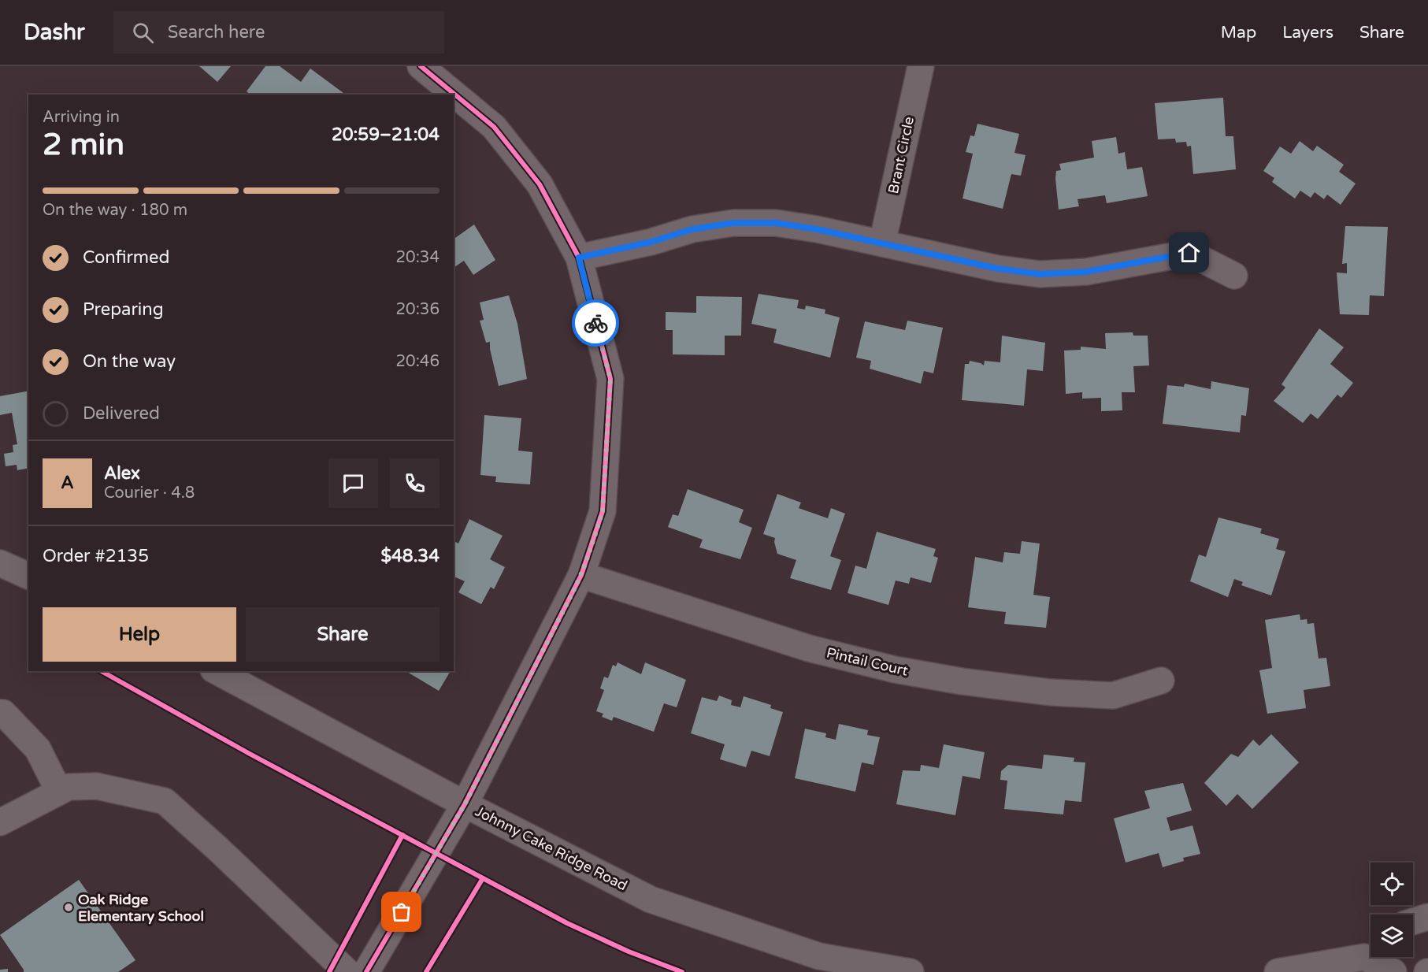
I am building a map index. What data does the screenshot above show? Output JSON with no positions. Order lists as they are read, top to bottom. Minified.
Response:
{"streets":{"street":["Brant Circle","Pintail Court","Johnny Cake Ridge Road"]},"places":["Oak Ridge Elementary School"],"page":{"header":"Dashr","search":"Search here","nav":["Map","Layers","Share"],"heading":["2 min","Arriving in","20:59–21:04"],"panel":["Alex","Courier · 4.8","Order #2135","$48.34"],"bar":"On the way · 180 m","list":[["Confirmed","20:34"],["Preparing","20:36"],["On the way","20:46"],"Delivered"],"round":"A","buttons":["Help","Share"]}}
